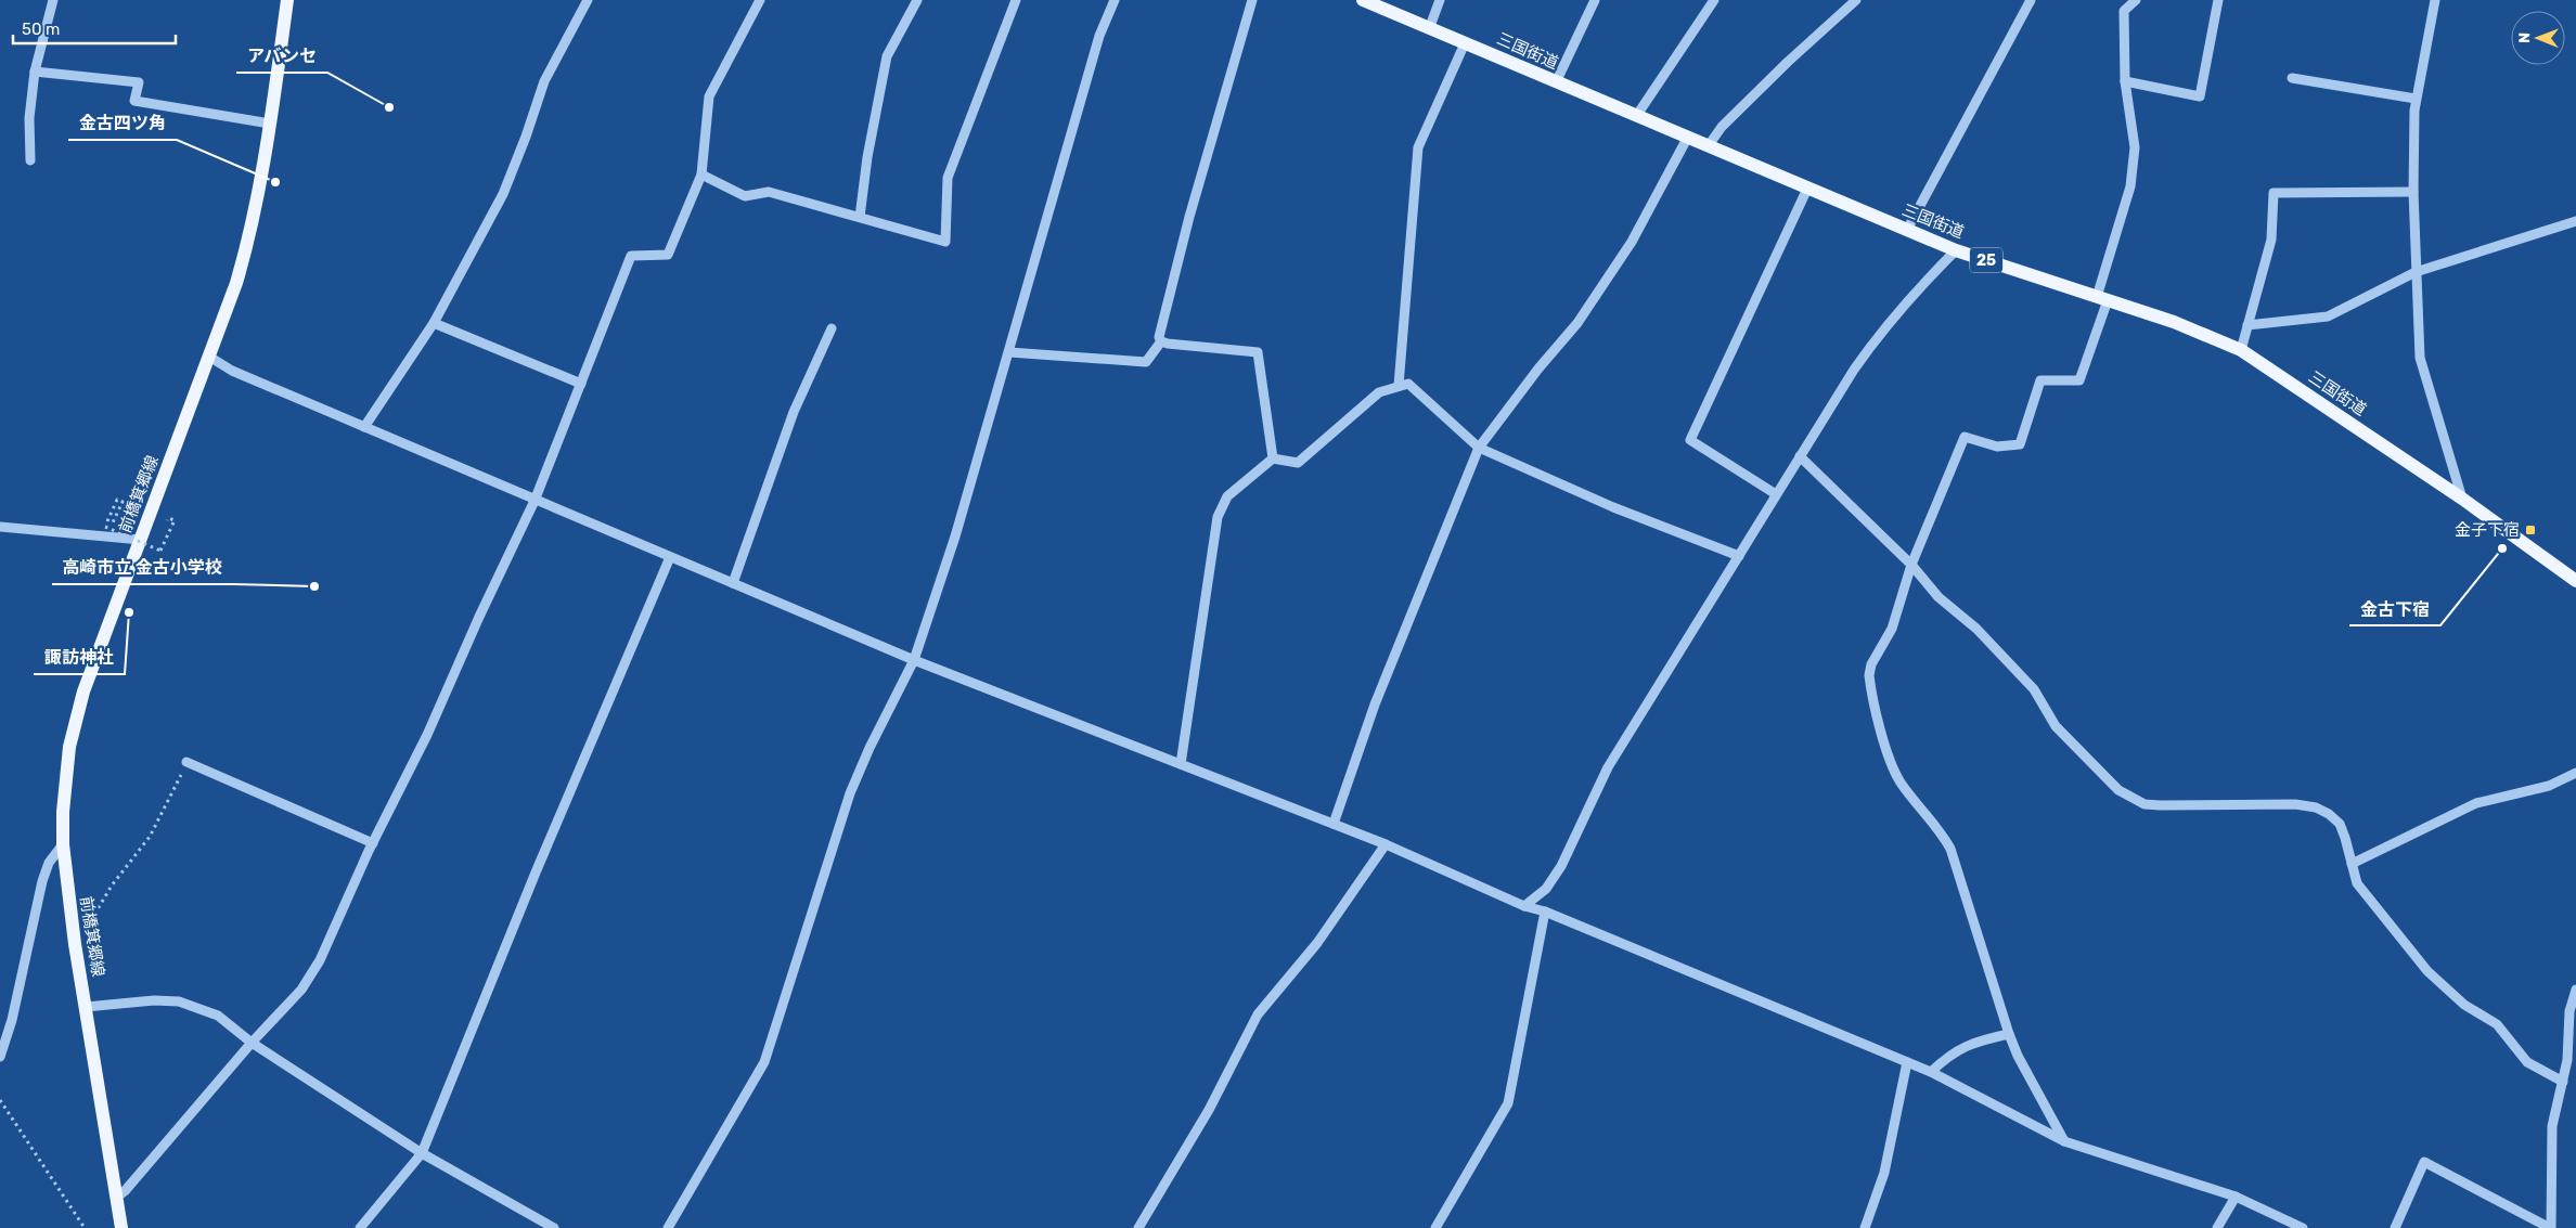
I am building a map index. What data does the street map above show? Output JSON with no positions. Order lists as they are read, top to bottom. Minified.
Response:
{"streets":{"main road":["三国街道","25","前橋箕郷線"]},"places":{"other":["アバンセ","金古四ツ角","金古下宿","高崎市立 金古小学校","諏訪神社"],"transit":["金子下宿"]},"scale_bar":"50 m","north":"left"}
